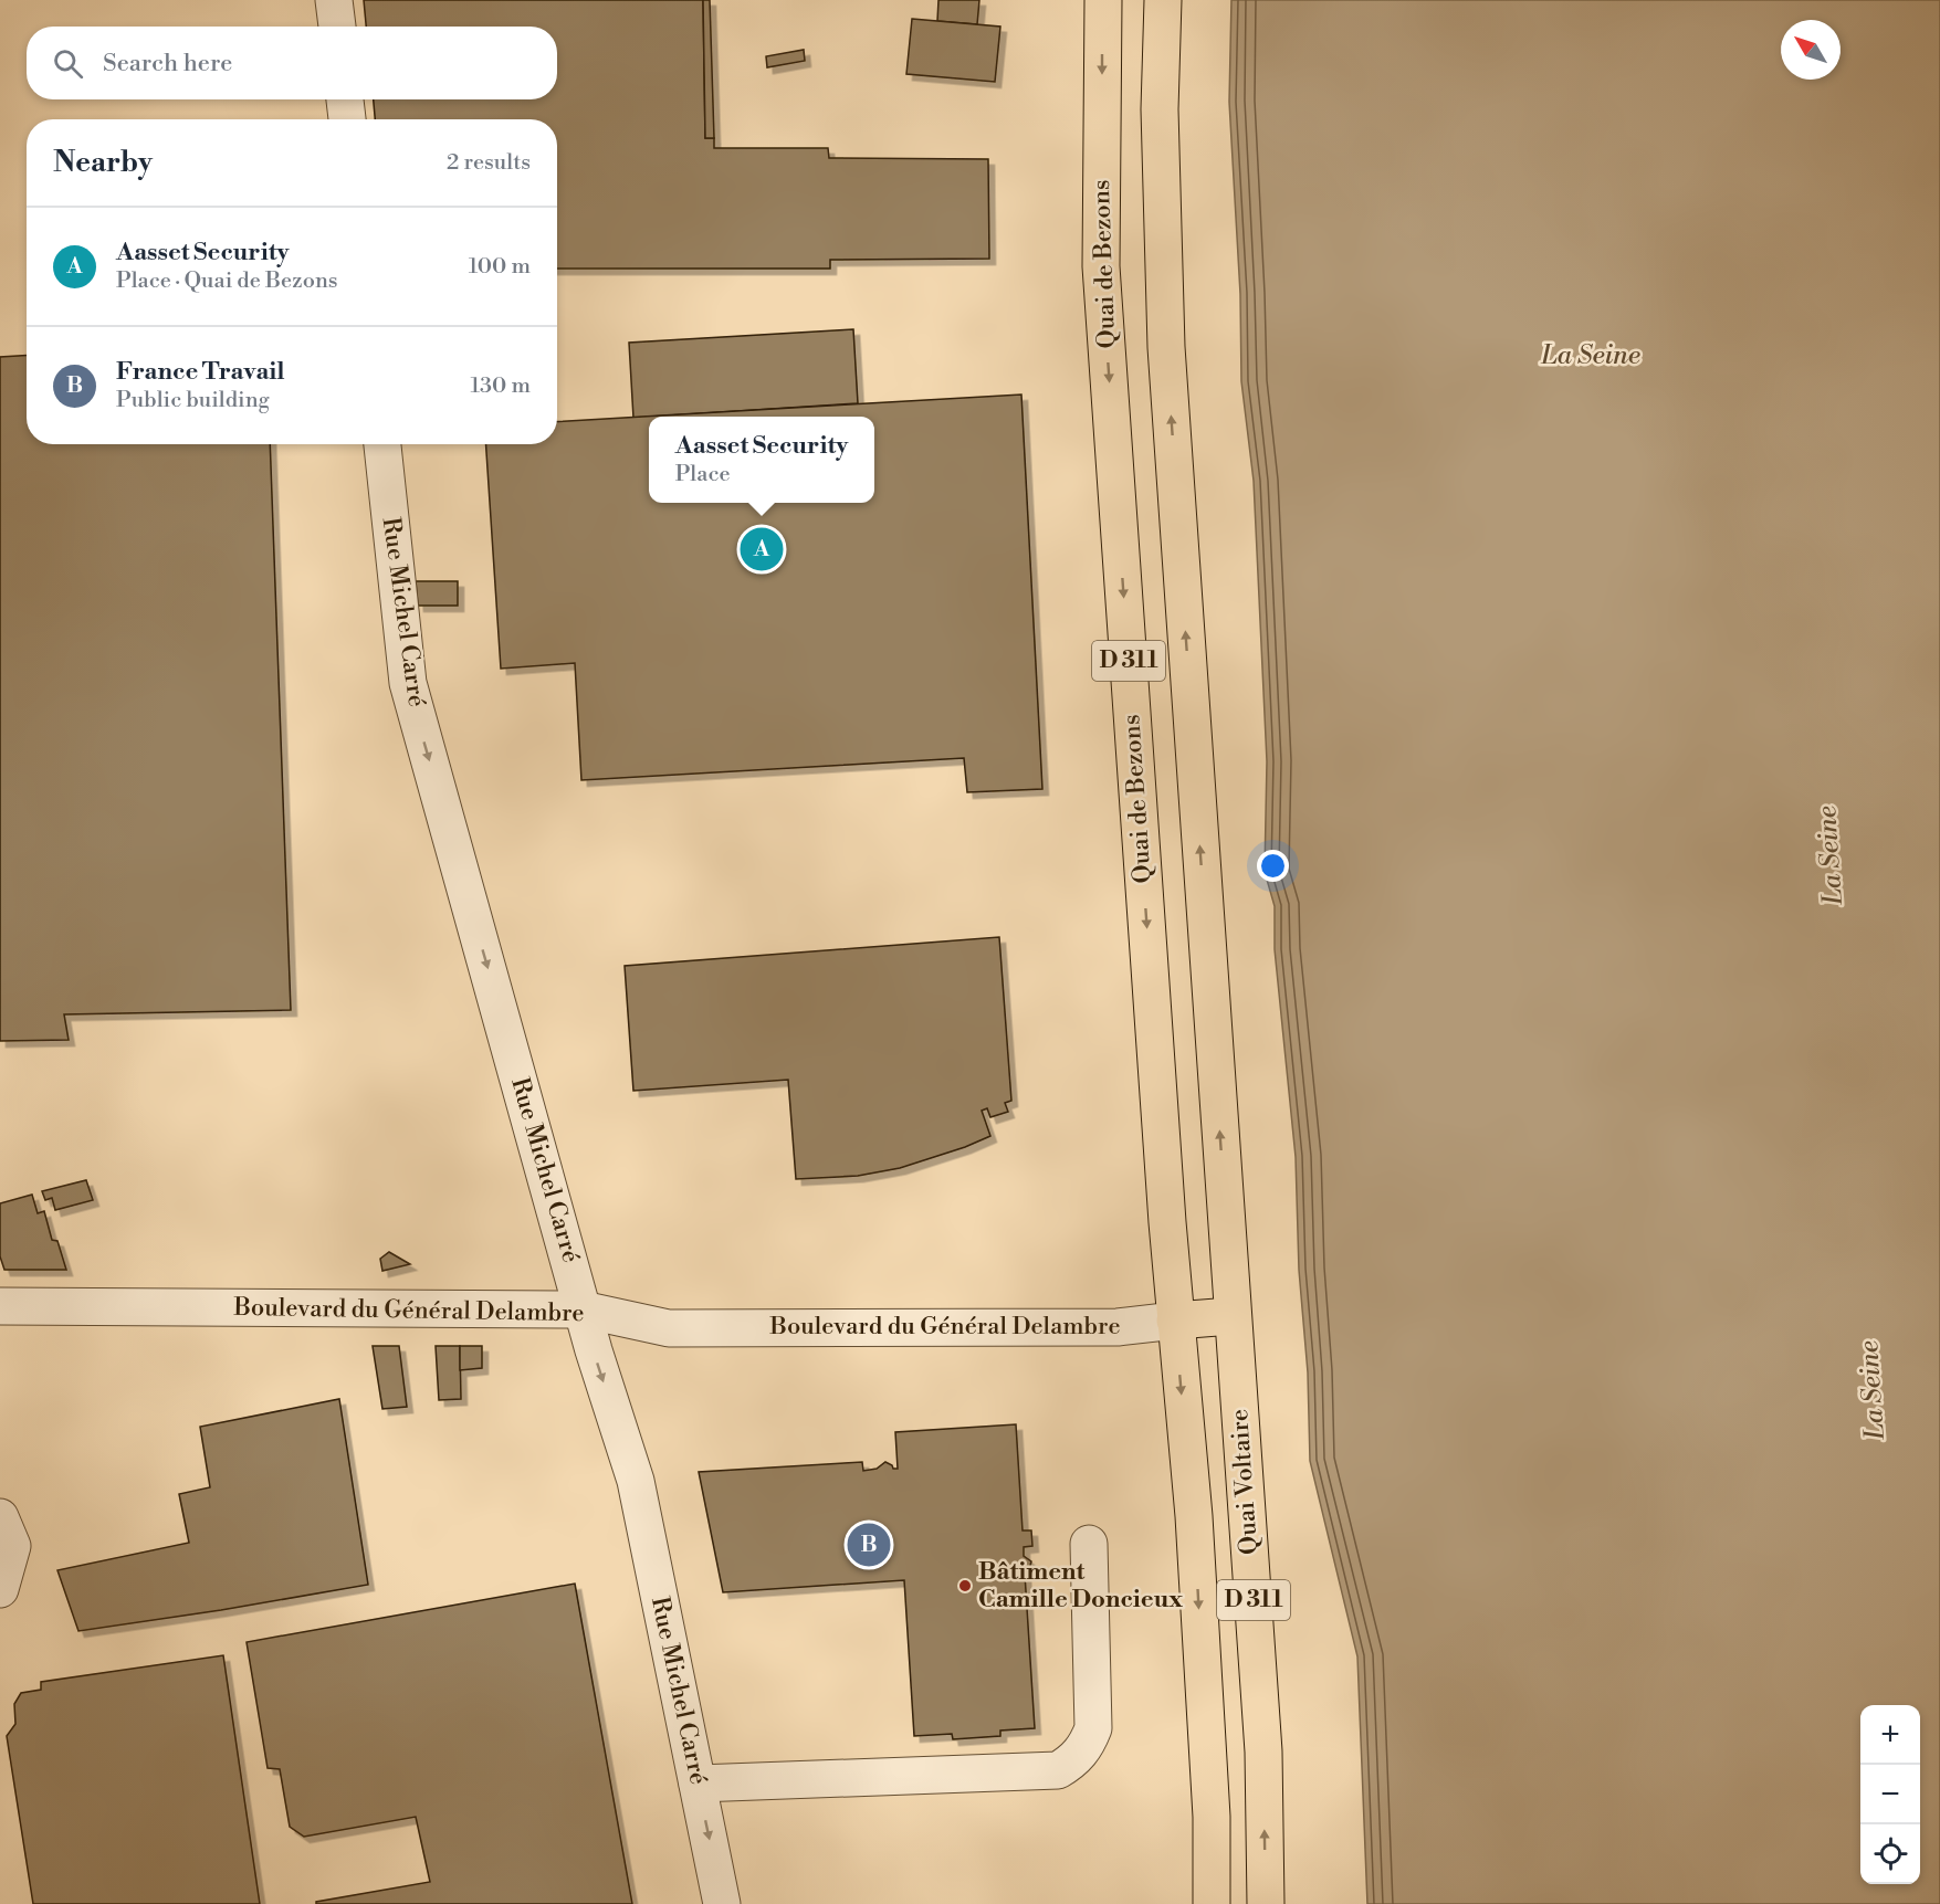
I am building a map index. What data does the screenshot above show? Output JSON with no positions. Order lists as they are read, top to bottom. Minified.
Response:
{"streets":{"main road":["Quai de Bezons","D 311","Quai Voltaire"],"street":["Rue Michel Carré","Boulevard du Général Delambre"]},"crossings":[["Quai de Bezons","D 311"],["Quai de Bezons","Boulevard du Général Delambre"],["Rue Michel Carré","Boulevard du Général Delambre"],["D 311","Boulevard du Général Delambre"],["D 311","Quai Voltaire"]],"one_way":["Rue Michel Carré"],"water":["La Seine"],"places":["Bâtiment Camille Doncieux"],"north":"top left","page":{"search":"Search here","heading":["Nearby","2 results"],"list":[{"mark":"A","name":"Aasset Security","note":"Place · Quai de Bezons","value":"100 m"},{"mark":"B","name":"France Travail","note":"Public building","value":"130 m"}],"popup":["Aasset Security","Place"],"pins":["A","B"],"map_buttons":["+","−"]}}
